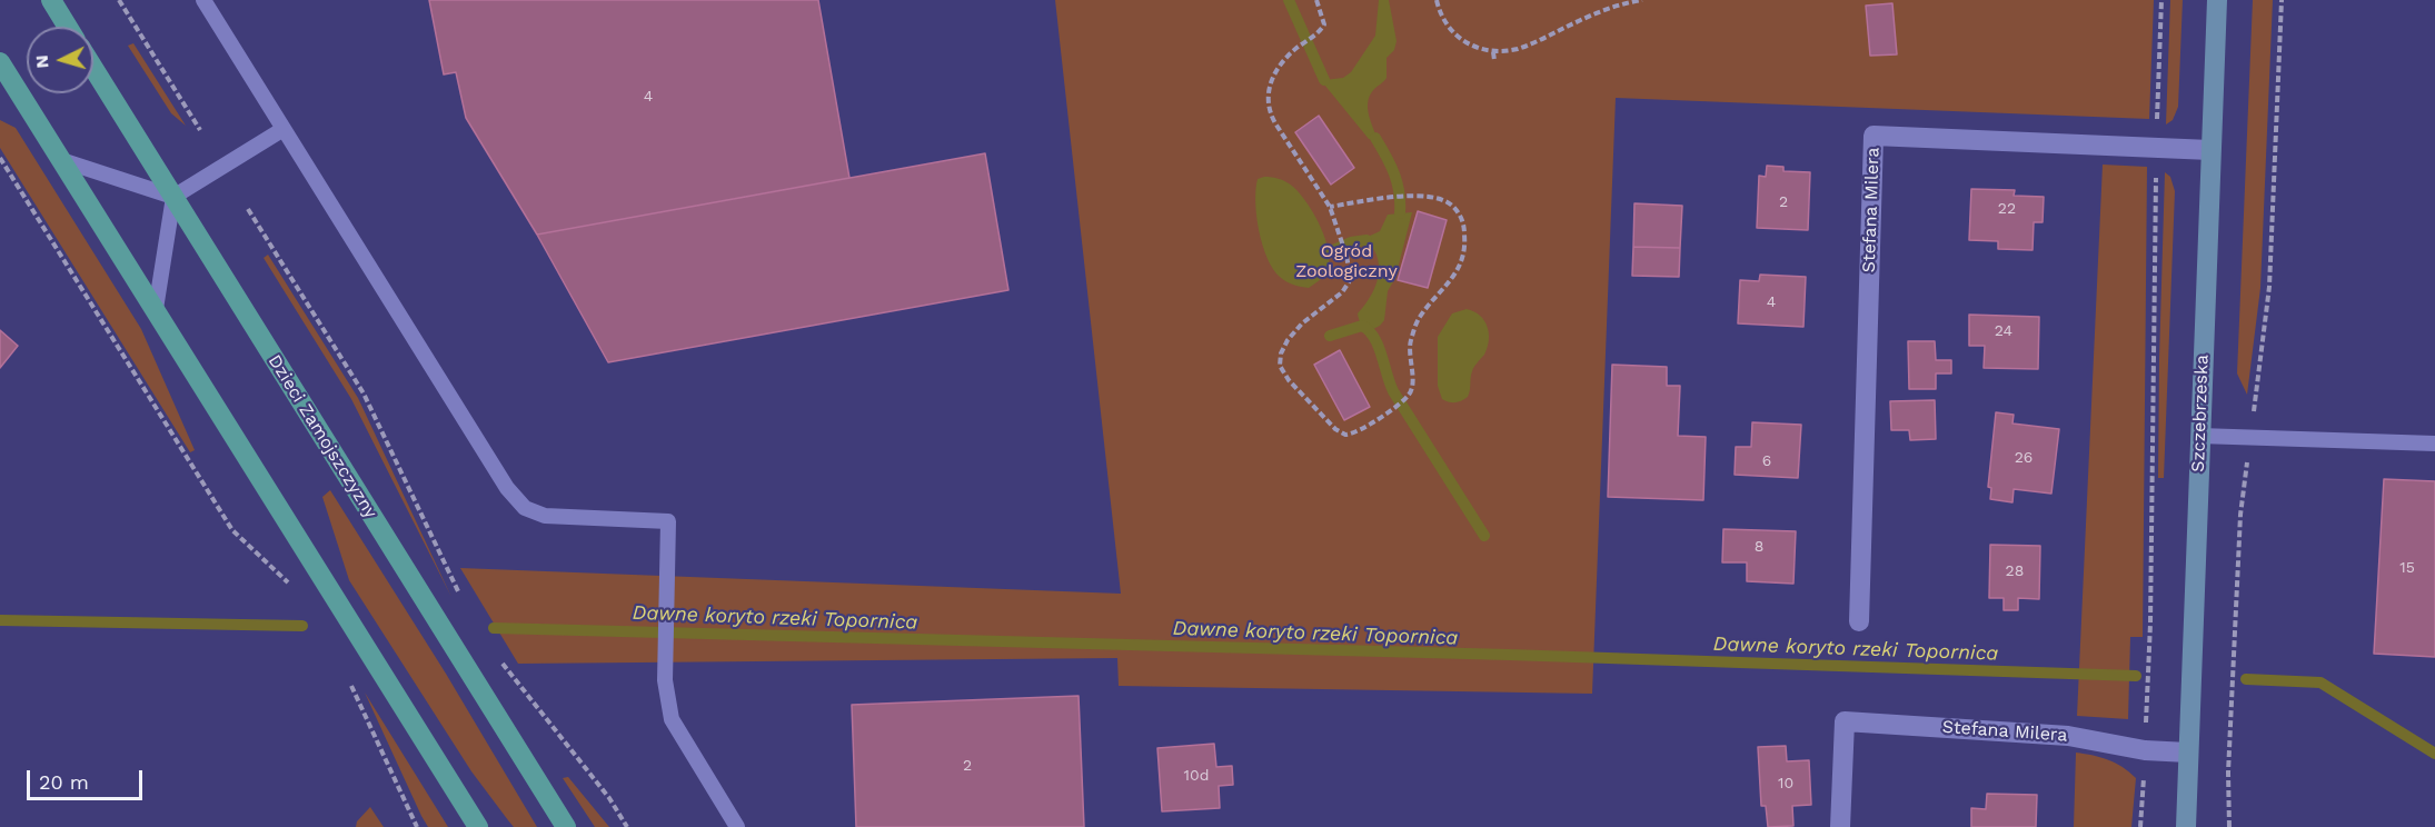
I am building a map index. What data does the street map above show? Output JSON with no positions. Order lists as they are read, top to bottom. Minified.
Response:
{"streets":{"main road":["Dzieci Zamojszczyzny"],"street":["Stefana Milera","Szczebrzeska"]},"crossings":[["Stefana Milera","Szczebrzeska"]],"water":["Dawne koryto rzeki Topornica"],"parks":["Ogród Zoologiczny"],"house_numbers":["4","2","22","4","24","26","6","8","15","28","2","10d","10"],"scale_bar":"20 m","north":"left"}
